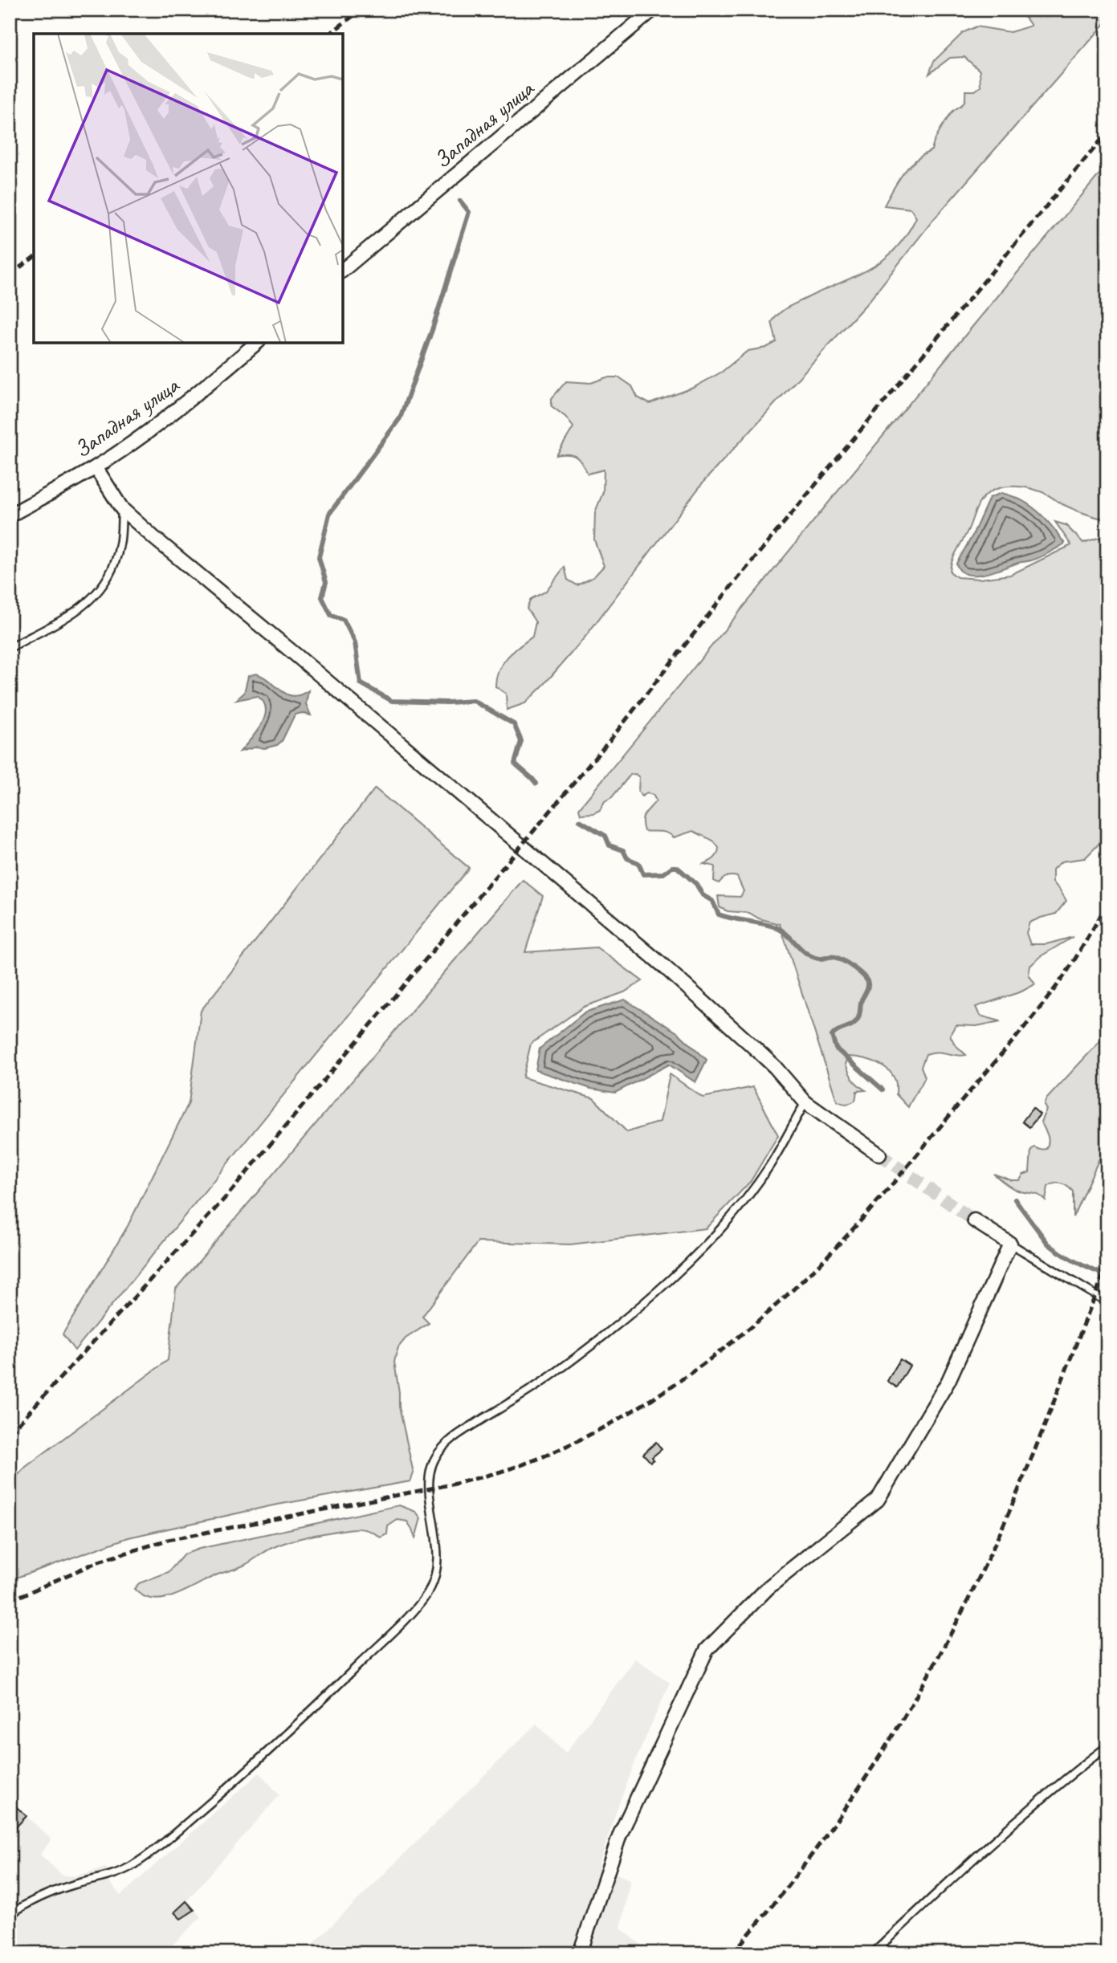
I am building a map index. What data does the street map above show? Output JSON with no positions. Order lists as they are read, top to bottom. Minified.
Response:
{"streets":{"street":["Западная улица"]}}
